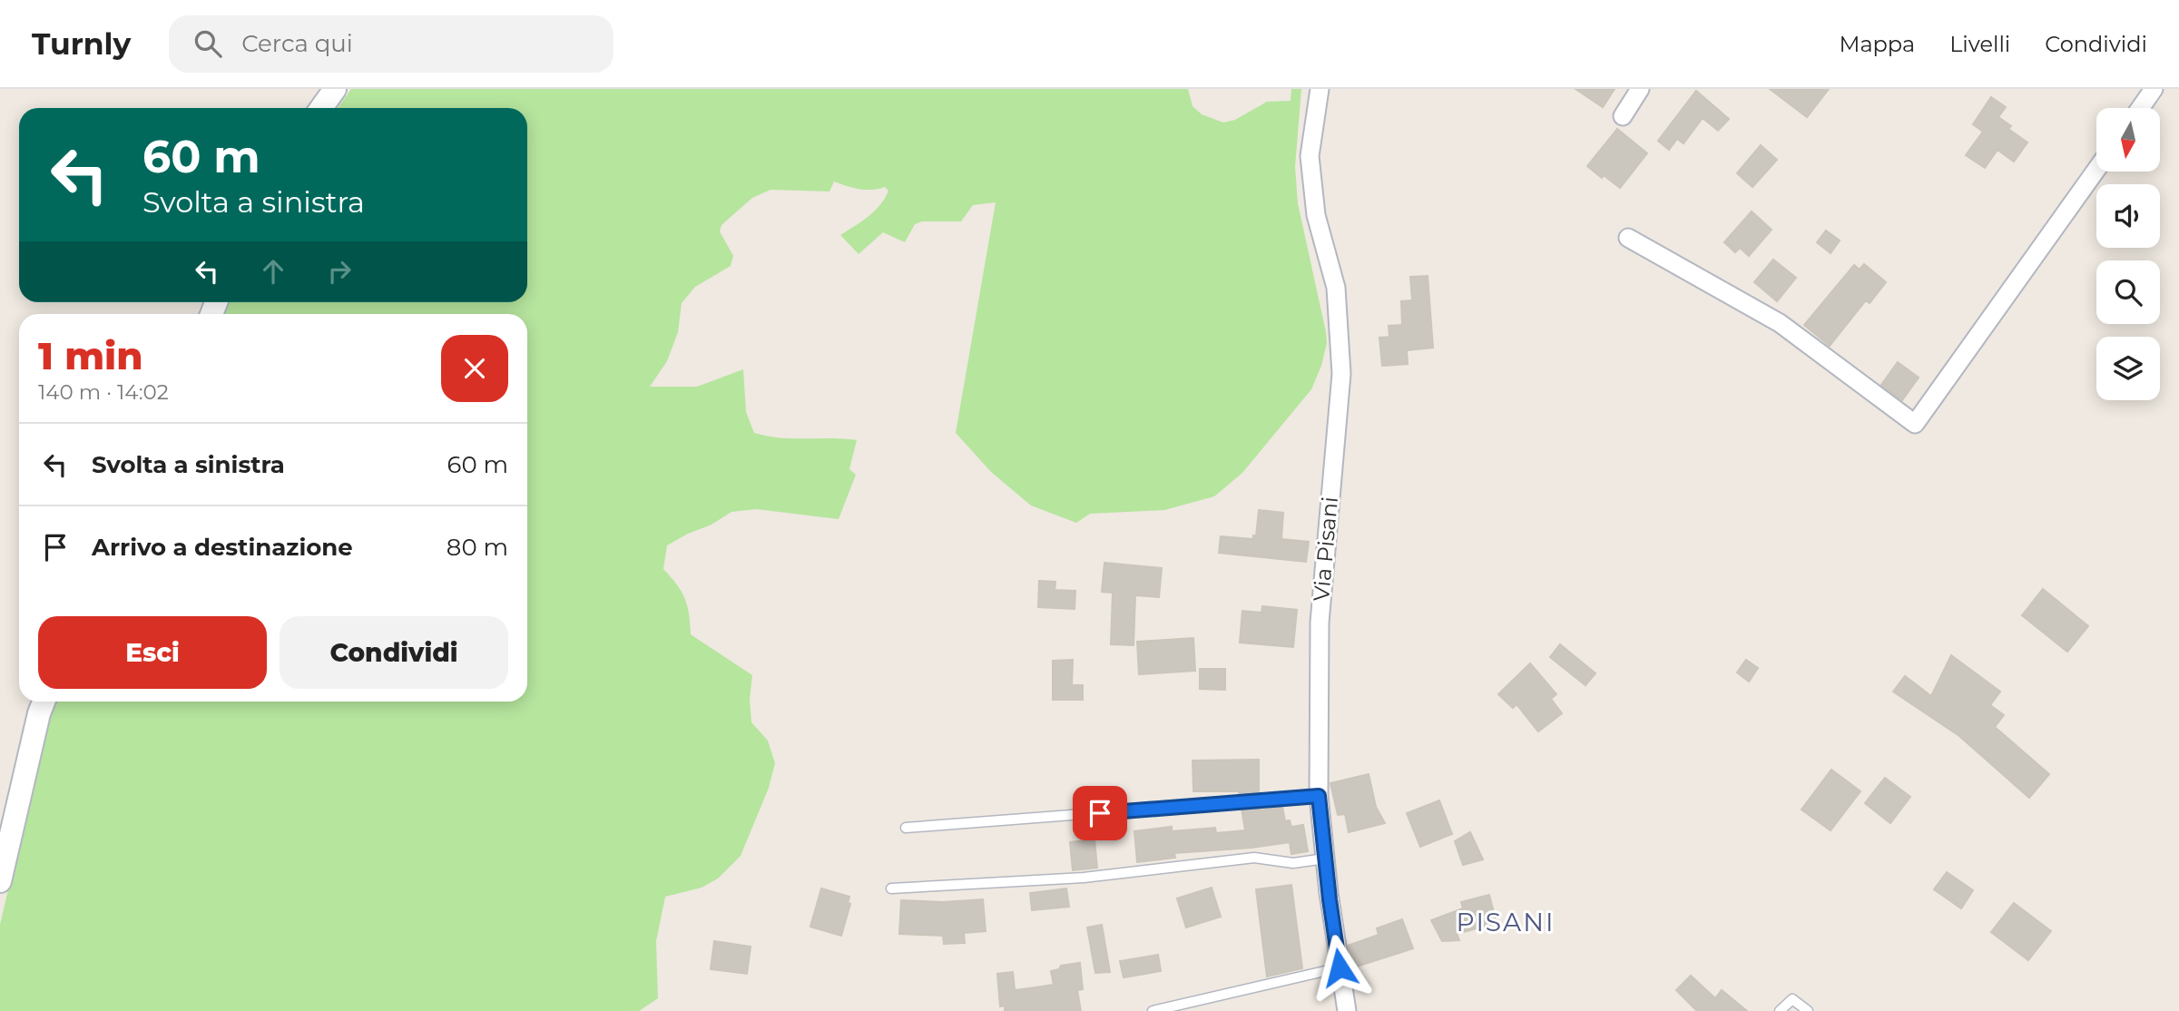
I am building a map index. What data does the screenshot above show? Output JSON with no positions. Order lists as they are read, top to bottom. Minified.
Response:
{"streets":{"street":["Via Pisani"]},"districts":["PISANI"],"north":"bottom","page":{"header":"Turnly","search":"Cerca qui","nav":["Mappa","Livelli","Condividi"],"turn":["60 m","Svolta a sinistra"],"heading":["1 min","140 m · 14:02"],"list":[{"name":"Svolta a sinistra","value":"60 m"},{"name":"Arrivo a destinazione","value":"80 m"}],"buttons":["Esci","Condividi"]}}
